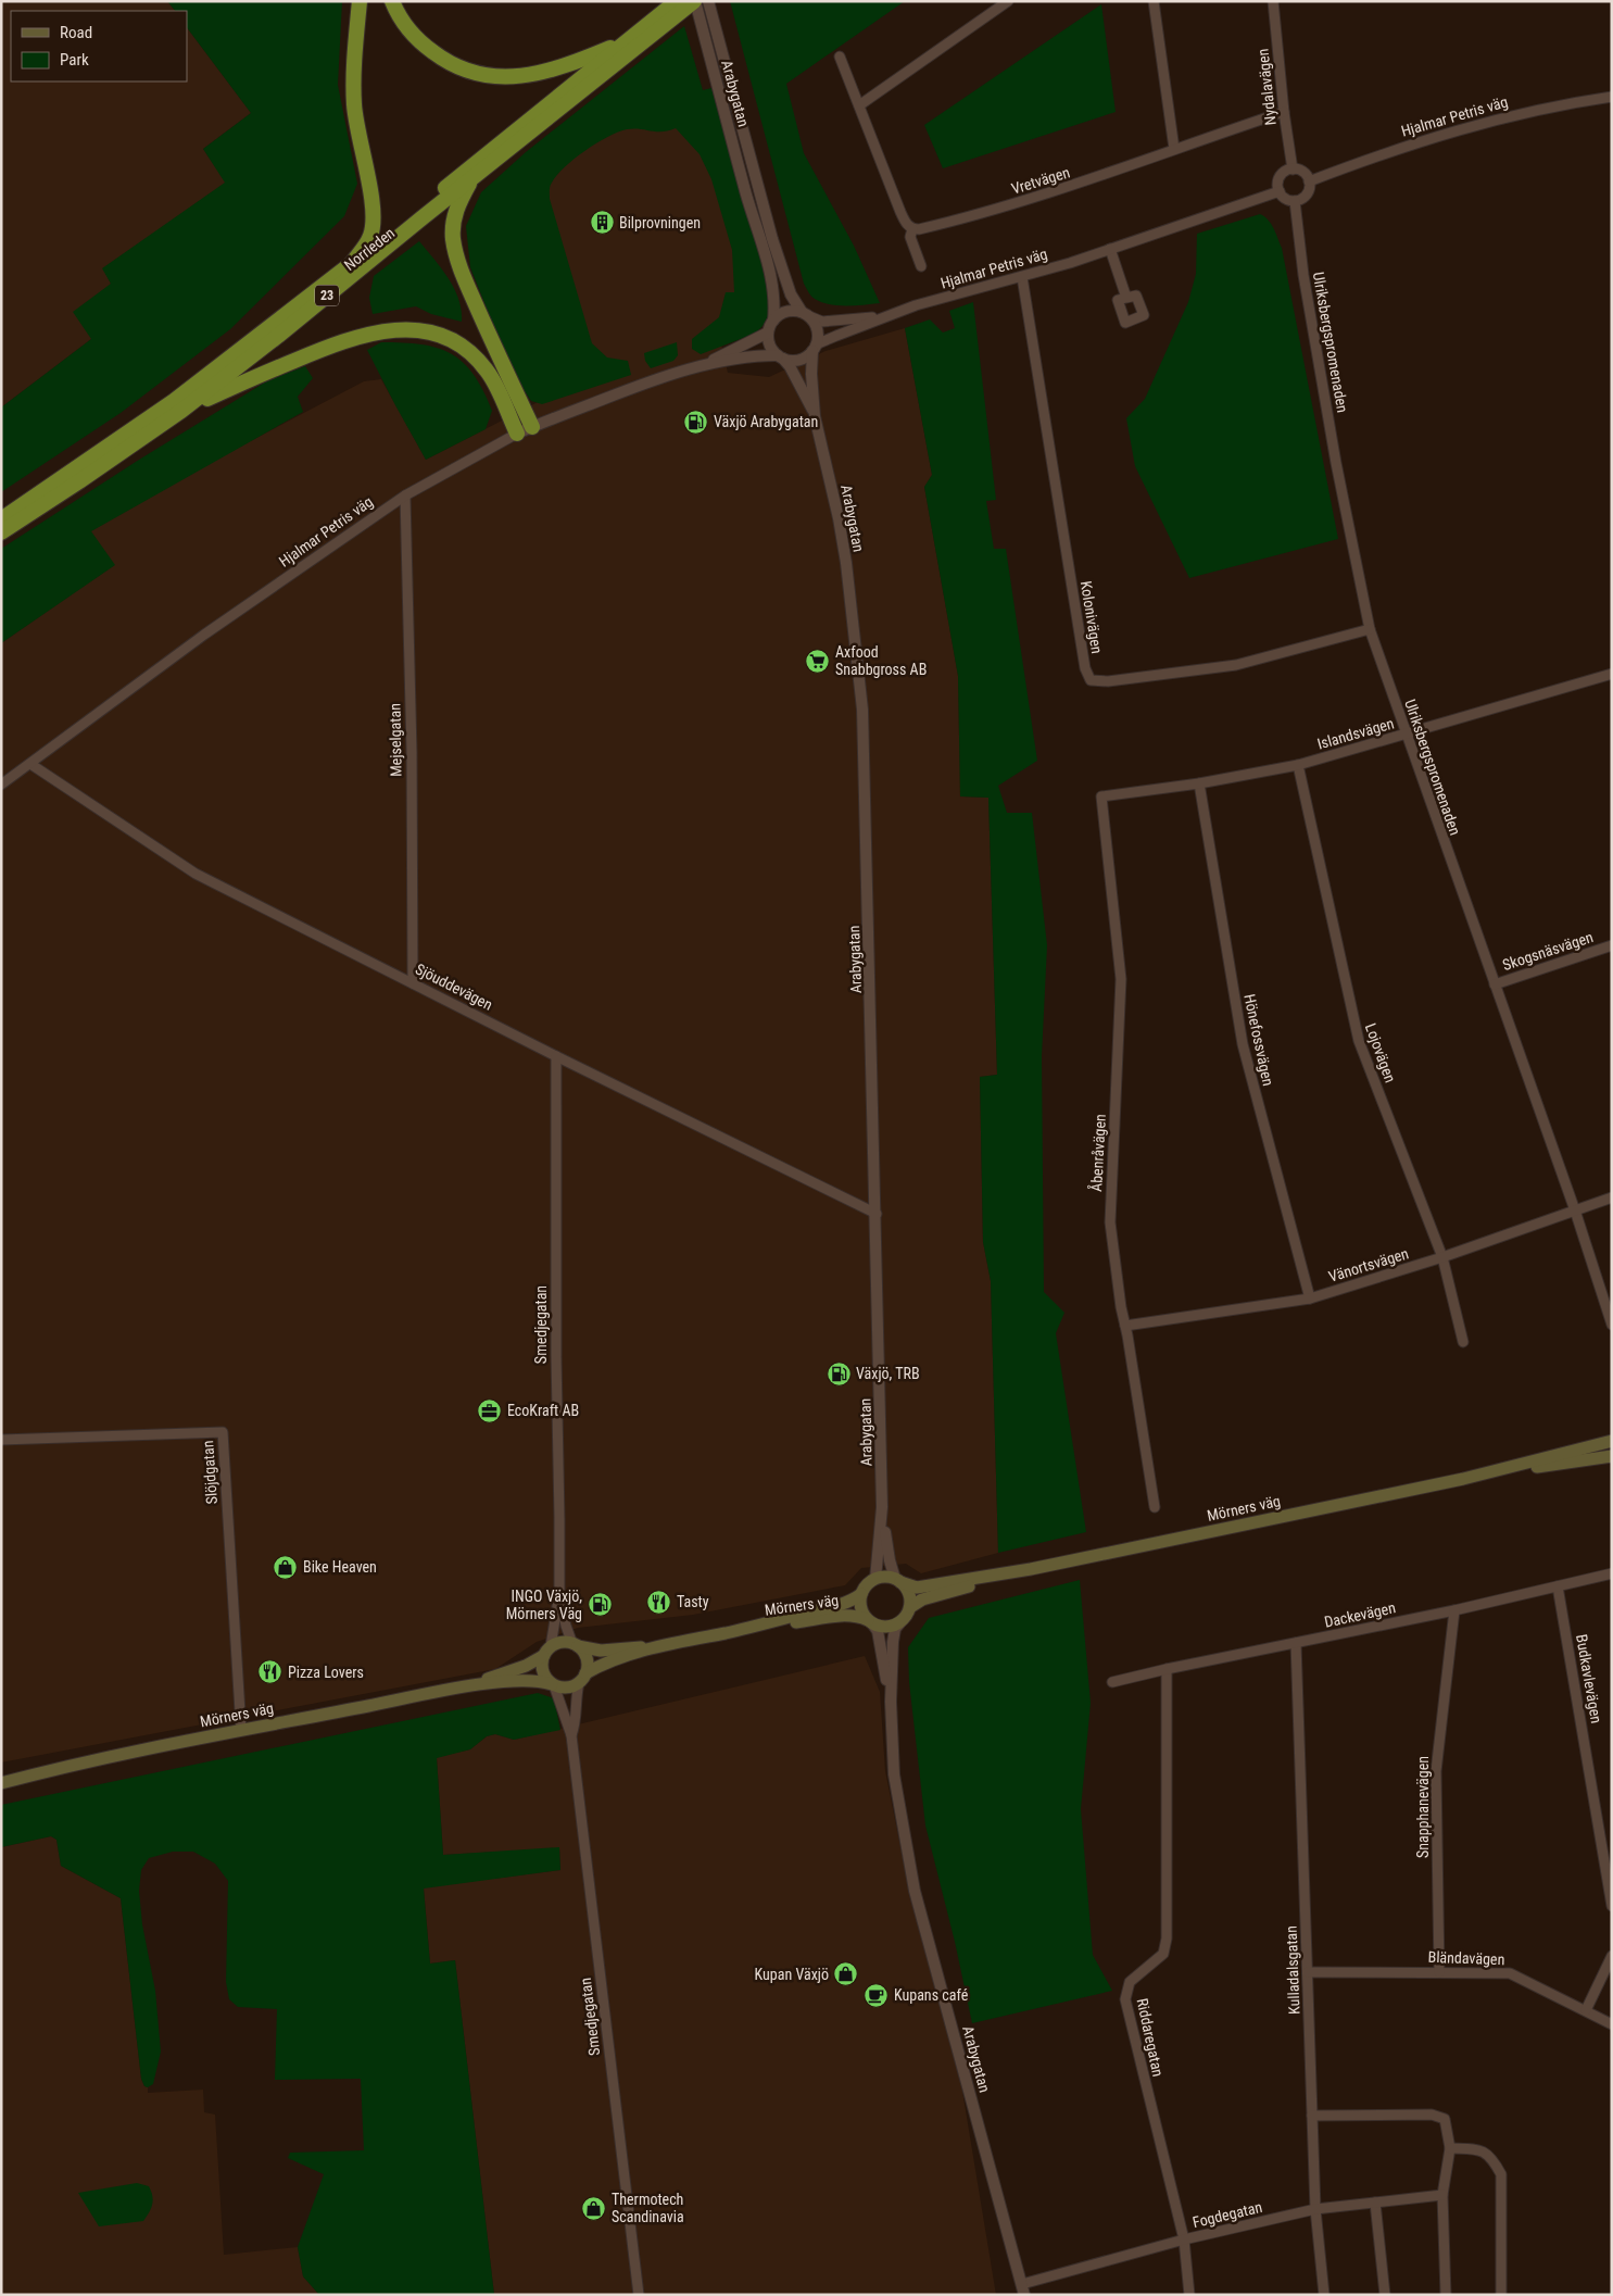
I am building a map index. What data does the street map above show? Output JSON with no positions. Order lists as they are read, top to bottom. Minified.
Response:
{"streets":{"highway":["Norrleden","23"],"main road":["Mörners väg"],"street":["Nydalavägen","Arabygatan","Hjalmar Petris väg","Vretvägen","Ulriksbergspromenaden","Kolonivägen","Islandsvägen","Mejselgatan","Skogsnäsvägen","Sjöuddevägen","Hönefossvägen","Lojovägen","Åbenråvägen","Vänortsvägen","Smedjegatan","Slöjdgatan","Dackevägen","Budkavlevägen","Snapphanevägen","Bländavägen","Kulladalsgatan","Riddaregatan","Fogdegatan"]},"crossings":[["Nydalavägen","Hjalmar Petris väg"],["Nydalavägen","Vretvägen"],["Nydalavägen","Ulriksbergspromenaden"],["Arabygatan","Hjalmar Petris väg"],["Arabygatan","23"],["Arabygatan","Sjöuddevägen"],["Arabygatan","Mörners väg"],["Arabygatan","Fogdegatan"],["Hjalmar Petris väg","Ulriksbergspromenaden"],["Hjalmar Petris väg","Kolonivägen"],["Hjalmar Petris väg","Mejselgatan"],["Hjalmar Petris väg","Sjöuddevägen"],["Norrleden","23"],["Ulriksbergspromenaden","Kolonivägen"],["Ulriksbergspromenaden","Islandsvägen"],["Ulriksbergspromenaden","Skogsnäsvägen"],["Ulriksbergspromenaden","Vänortsvägen"],["Islandsvägen","Hönefossvägen"],["Islandsvägen","Lojovägen"],["Islandsvägen","Åbenråvägen"],["Mejselgatan","Sjöuddevägen"],["Sjöuddevägen","Smedjegatan"],["Hönefossvägen","Vänortsvägen"],["Lojovägen","Vänortsvägen"],["Åbenråvägen","Vänortsvägen"],["Smedjegatan","Mörners väg"],["Slöjdgatan","Mörners väg"],["Dackevägen","Budkavlevägen"],["Dackevägen","Snapphanevägen"],["Dackevägen","Kulladalsgatan"],["Dackevägen","Riddaregatan"],["Snapphanevägen","Bländavägen"],["Bländavägen","Kulladalsgatan"],["Kulladalsgatan","Fogdegatan"],["Riddaregatan","Fogdegatan"]],"places":{"building":["Bilprovningen"],"fuel station":["Växjö Arabygatan","Växjö, TRB","INGO Växjö, Mörners Väg"],"supermarket":["Axfood Snabbgross AB"],"office":["EcoKraft AB"],"shop":["Bike Heaven","Kupan Växjö","Thermotech Scandinavia"],"restaurant":["Tasty","Pizza Lovers"],"cafe":["Kupans café"]},"legend":["Road","Park"]}
